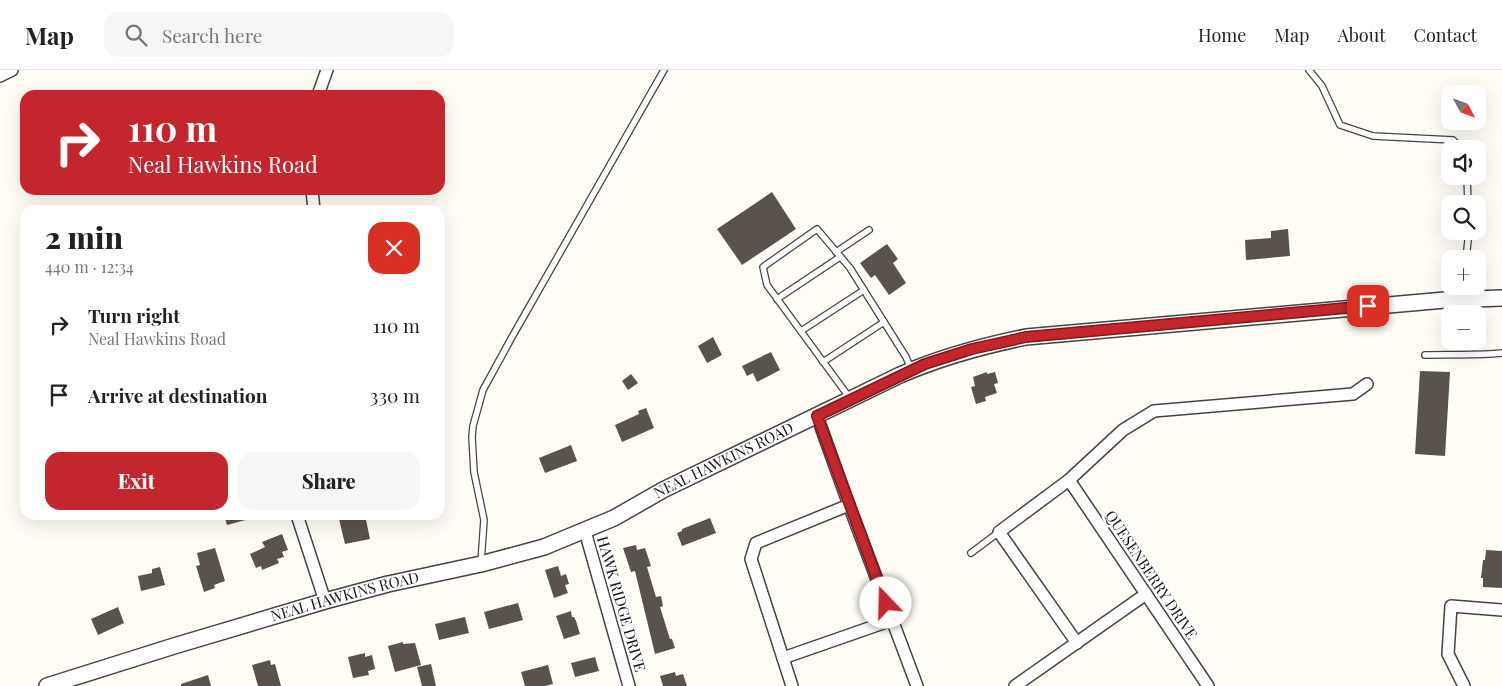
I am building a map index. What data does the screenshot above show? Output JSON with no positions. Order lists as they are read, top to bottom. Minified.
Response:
{"streets":{"street":["NEAL HAWKINS ROAD","QUESENBERRY DRIVE","HAWK RIDGE DRIVE"]},"crossings":[["NEAL HAWKINS ROAD","HAWK RIDGE DRIVE"]],"north":"bottom right","page":{"header":"Map","search":"Search here","nav":["Home","Map","About","Contact"],"map_buttons":["+","−"],"turn":["110 m","Neal Hawkins Road"],"heading":["2 min","440 m · 12:34"],"list":[{"name":"Turn right","note":"Neal Hawkins Road","value":"110 m"},{"name":"Arrive at destination","value":"330 m"}],"buttons":["Exit","Share"]}}
